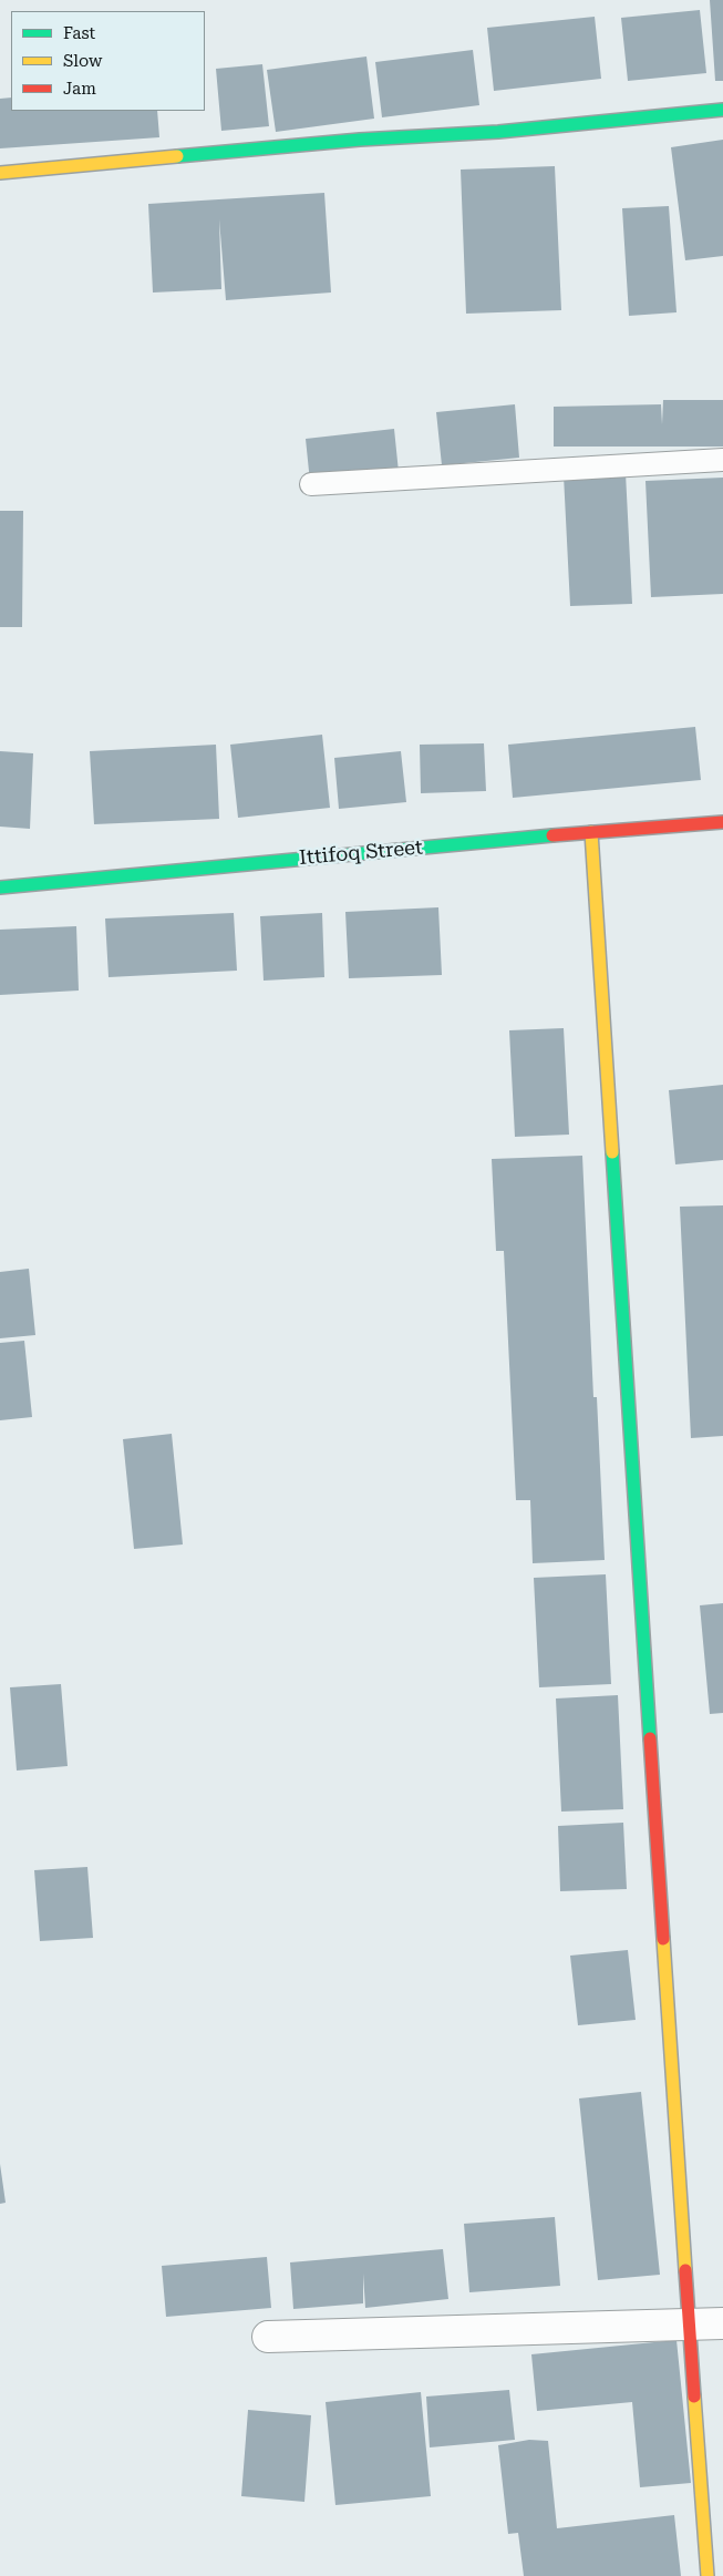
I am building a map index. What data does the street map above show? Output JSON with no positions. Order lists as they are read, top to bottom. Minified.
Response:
{"streets":{"street":["Ittifoq Street"]},"legend":["Fast","Slow","Jam"]}
